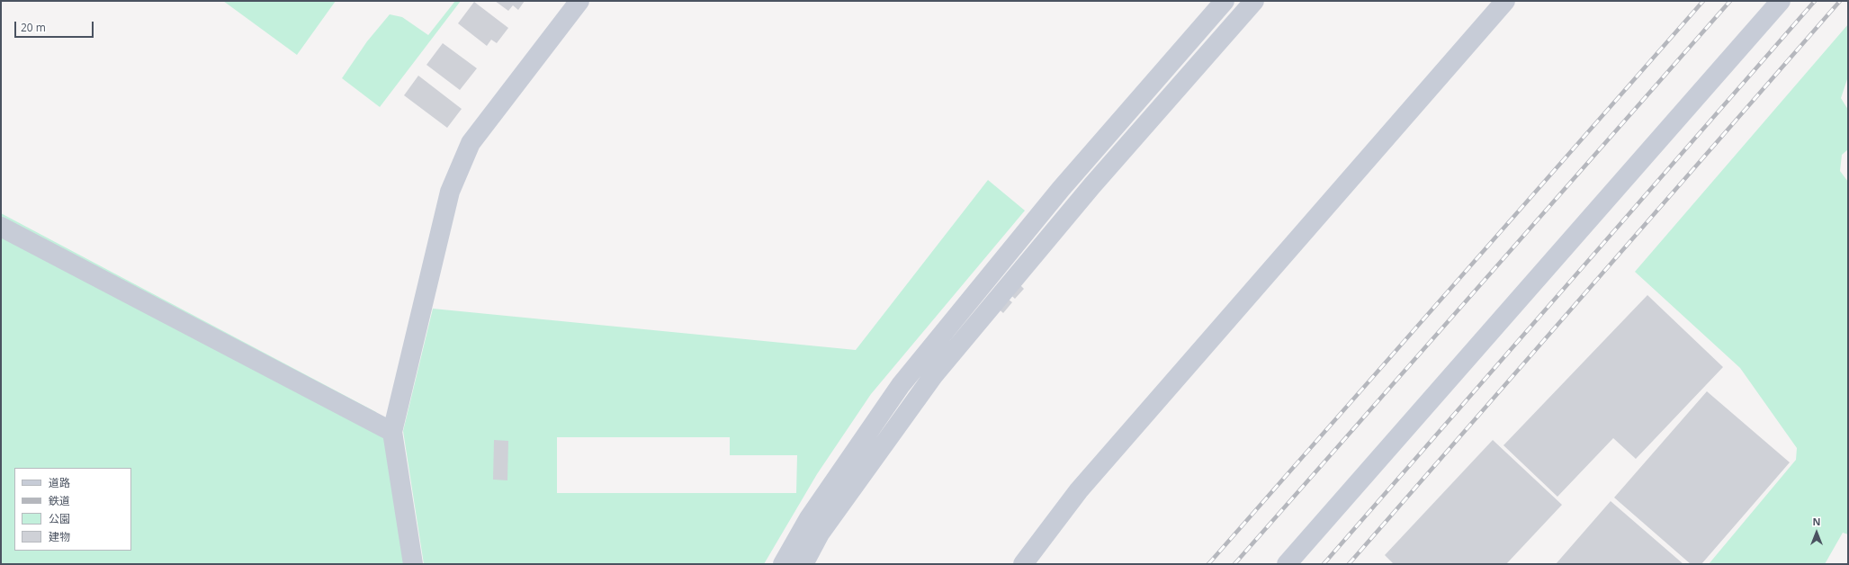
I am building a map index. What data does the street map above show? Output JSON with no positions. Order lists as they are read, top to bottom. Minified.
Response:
{"legend":["道路","鉄道","公園","建物"],"scale_bar":"20 m","north":"top"}
